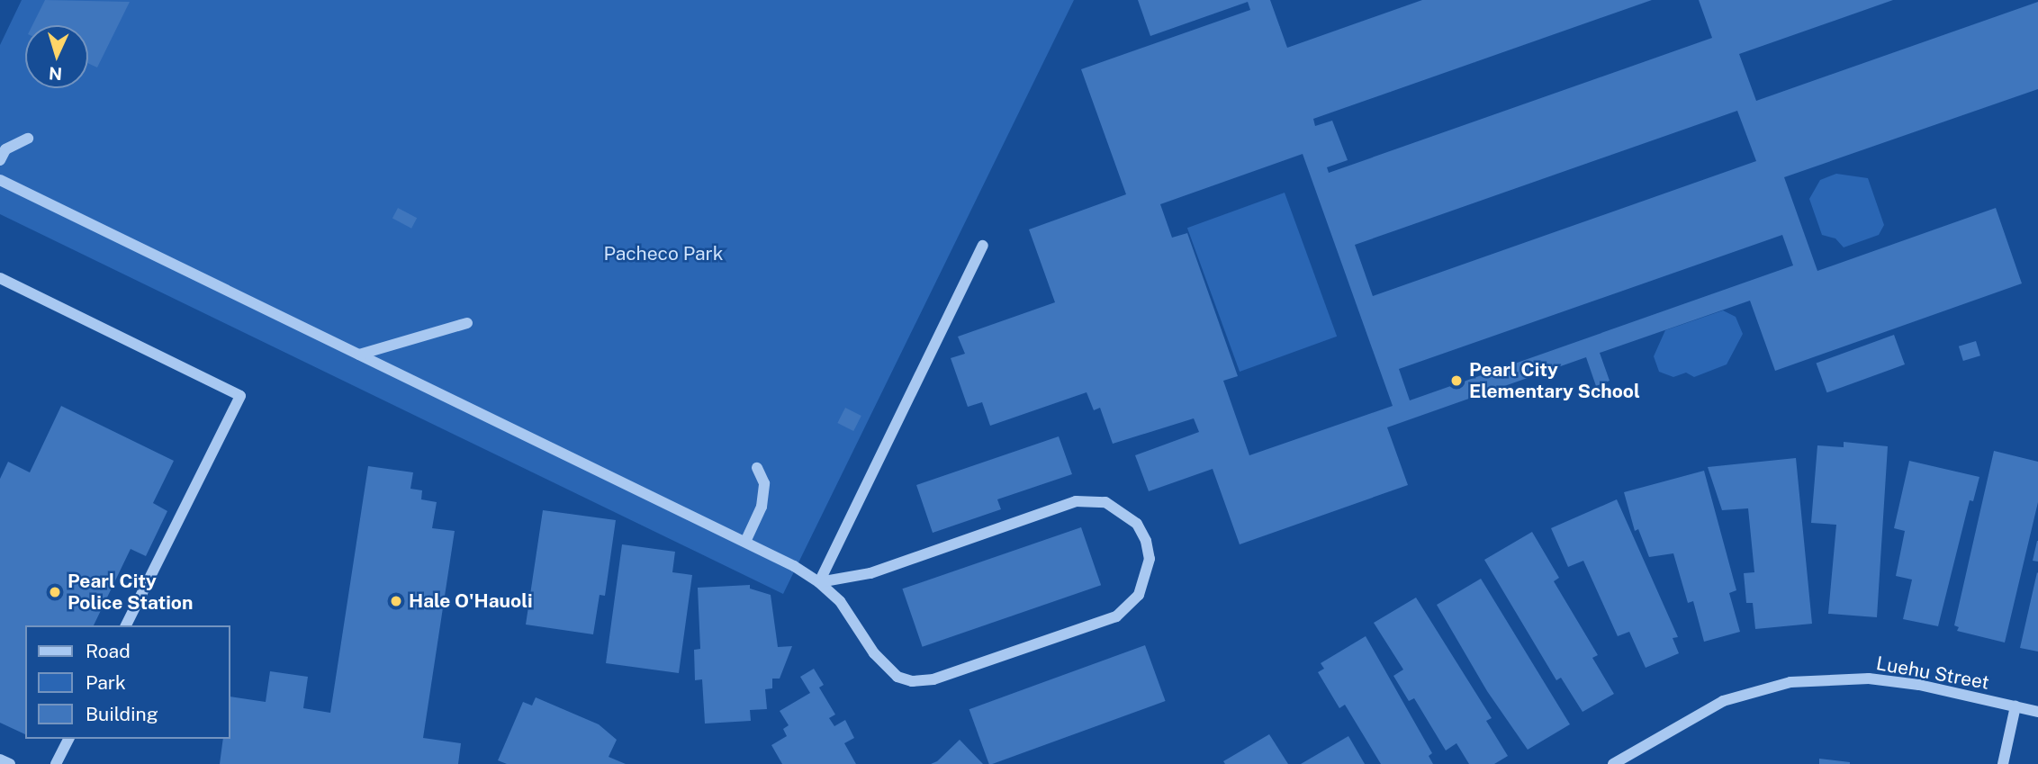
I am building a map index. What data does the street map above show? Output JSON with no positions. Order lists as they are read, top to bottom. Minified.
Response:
{"streets":{"street":["Luehu Street"]},"parks":["Pacheco Park"],"places":["Pearl City Elementary School","Pearl City Police Station","Hale O'Hauoli"],"legend":["Road","Park","Building"],"north":"bottom"}
